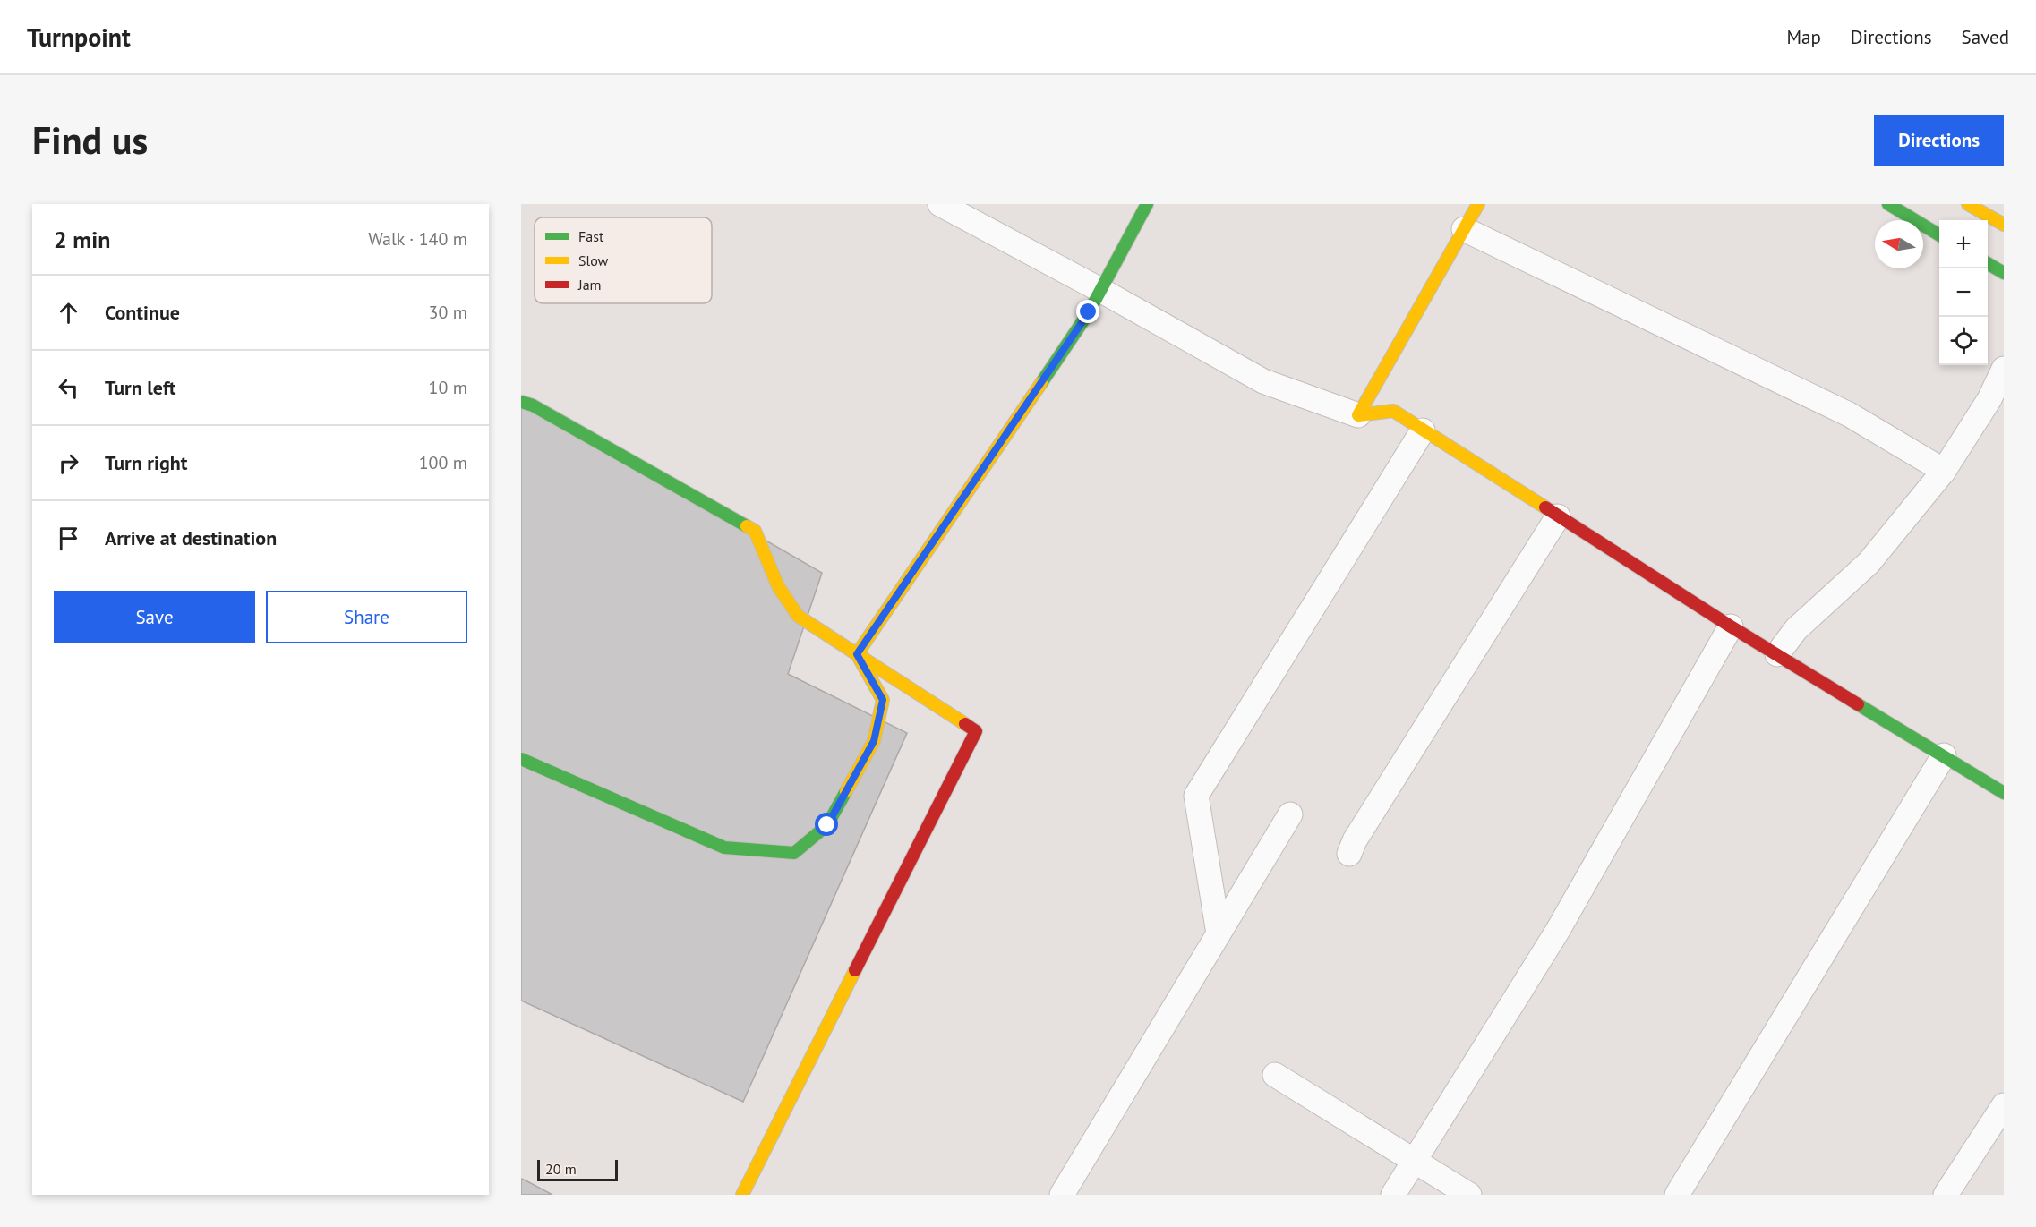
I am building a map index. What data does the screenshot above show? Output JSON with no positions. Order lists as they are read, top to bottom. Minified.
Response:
{"legend":["Fast","Slow","Jam"],"scale_bar":"20 m","north":"left","page":{"header":"Turnpoint","nav":["Map","Directions","Saved"],"buttons":["Directions",["Save","Share"]],"title":"Find us","heading":["2 min","Walk · 140 m"],"map_buttons":["+","−"],"list":[["Continue","30 m"],["Turn left","10 m"],["Turn right","100 m"],"Arrive at destination"],"scale":"20 m"}}
